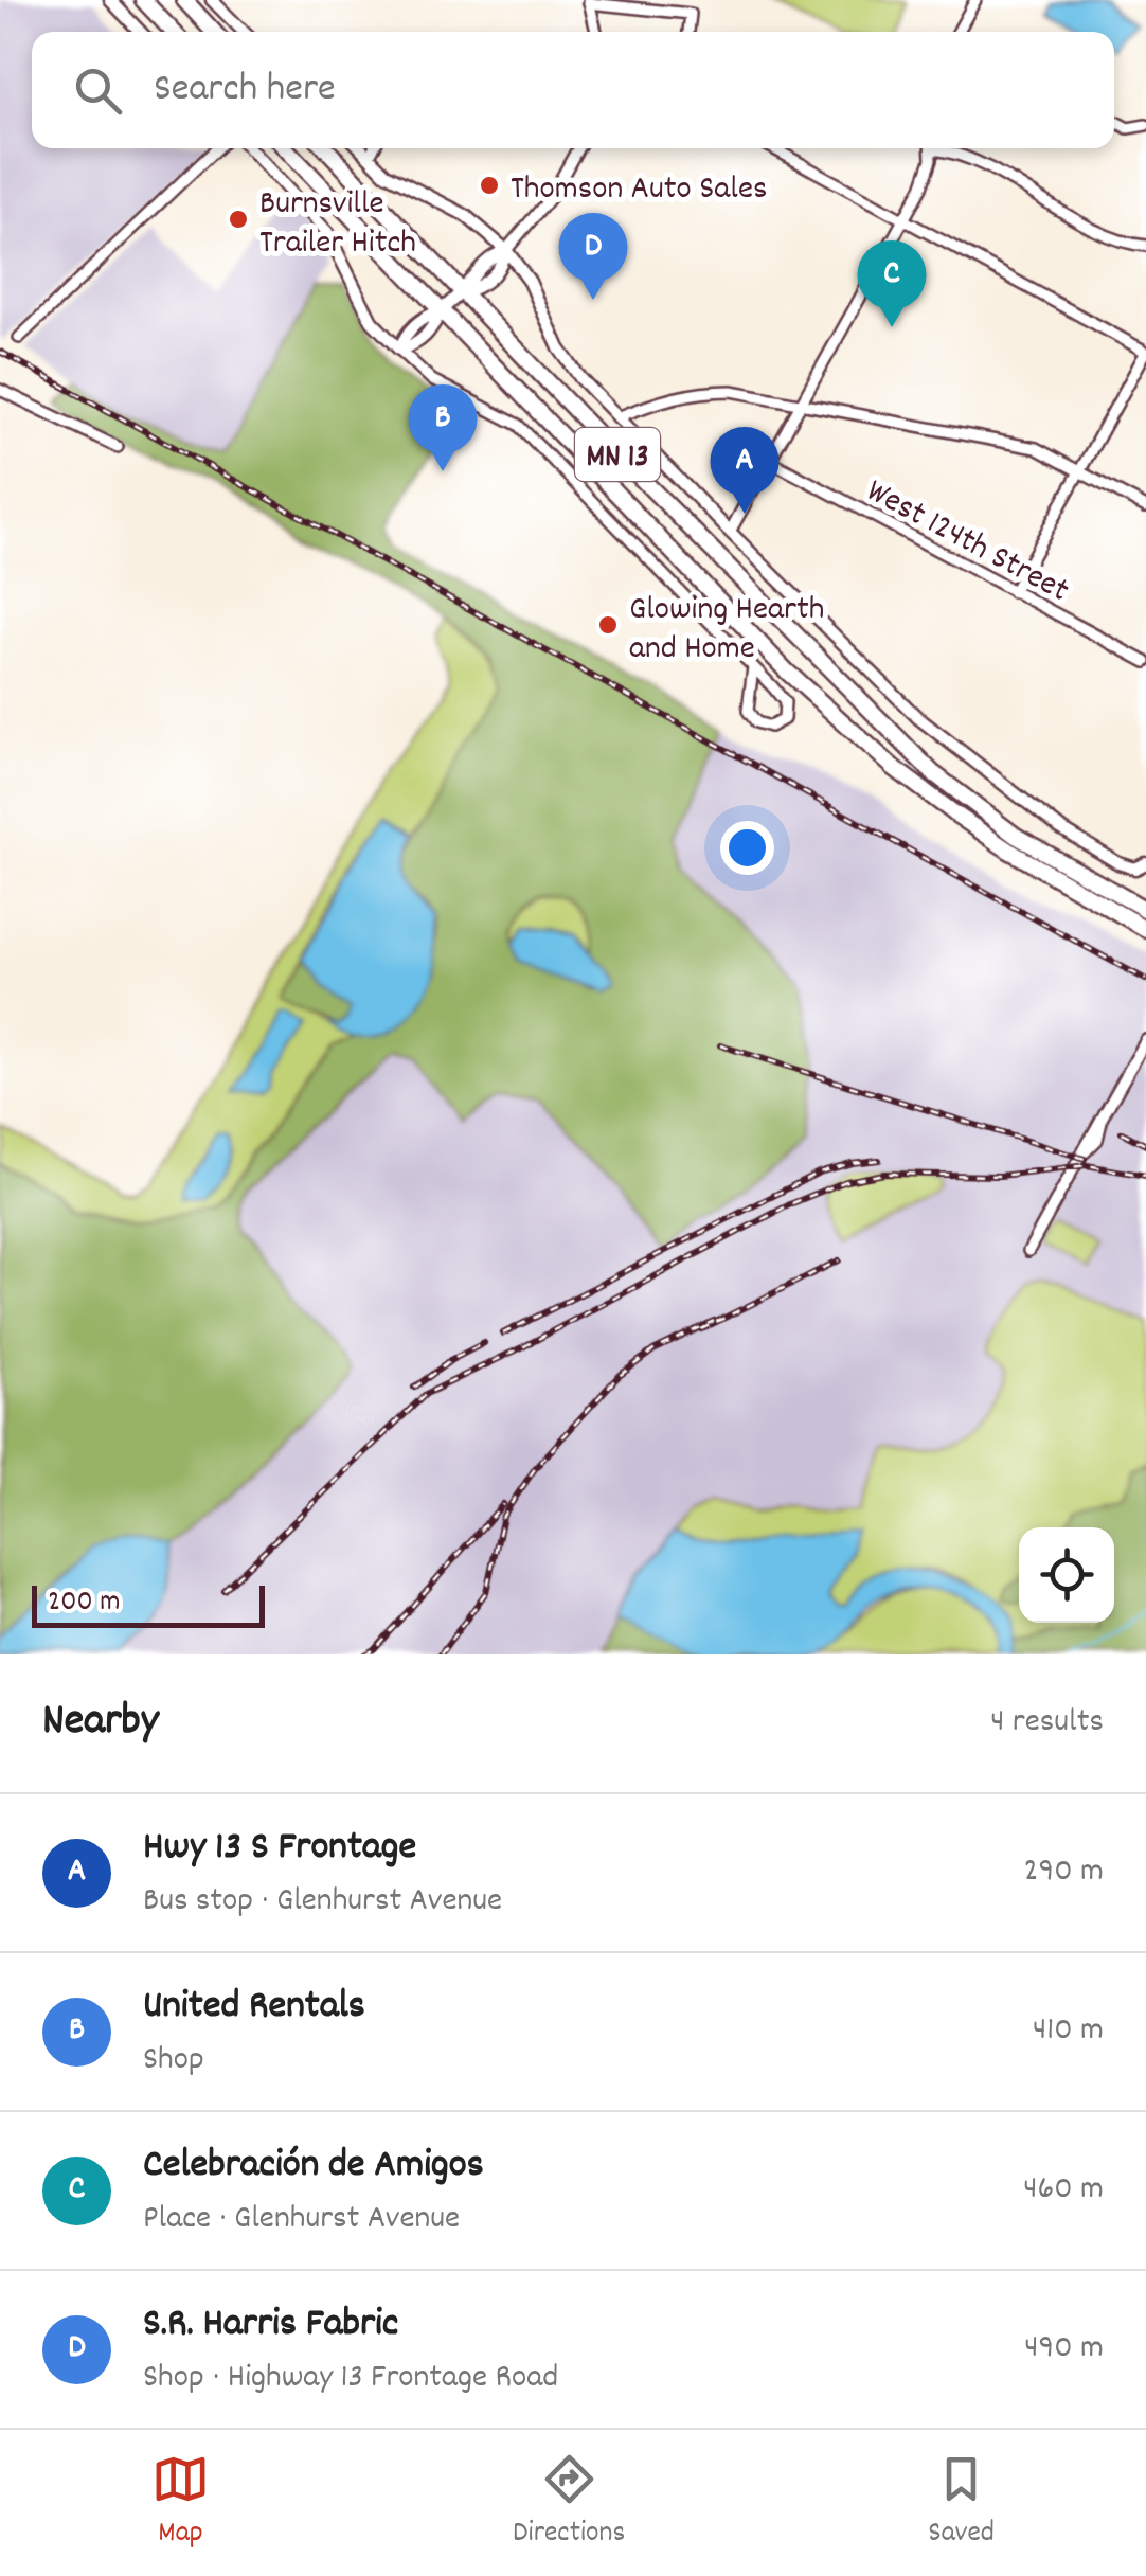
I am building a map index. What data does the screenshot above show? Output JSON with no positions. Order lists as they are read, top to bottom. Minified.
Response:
{"streets":{"highway":["MN 13"],"street":["West 124th Street"]},"places":["Thomson Auto Sales","Burnsville Trailer Hitch","Glowing Hearth and Home"],"scale_bar":"200 m","page":{"search":"Search here","pins":["D","C","B","A"],"scale":"200 m","heading":["Nearby","4 results"],"list":[{"mark":"A","name":"Hwy 13 S Frontage","note":"Bus stop · Glenhurst Avenue","value":"290 m"},{"mark":"B","name":"United Rentals","note":"Shop","value":"410 m"},{"mark":"C","name":"Celebración de Amigos","note":"Place · Glenhurst Avenue","value":"460 m"},{"mark":"D","name":"S.R. Harris Fabric","note":"Shop · Highway 13 Frontage Road","value":"490 m"}],"nav":["Map","Directions","Saved"]}}
